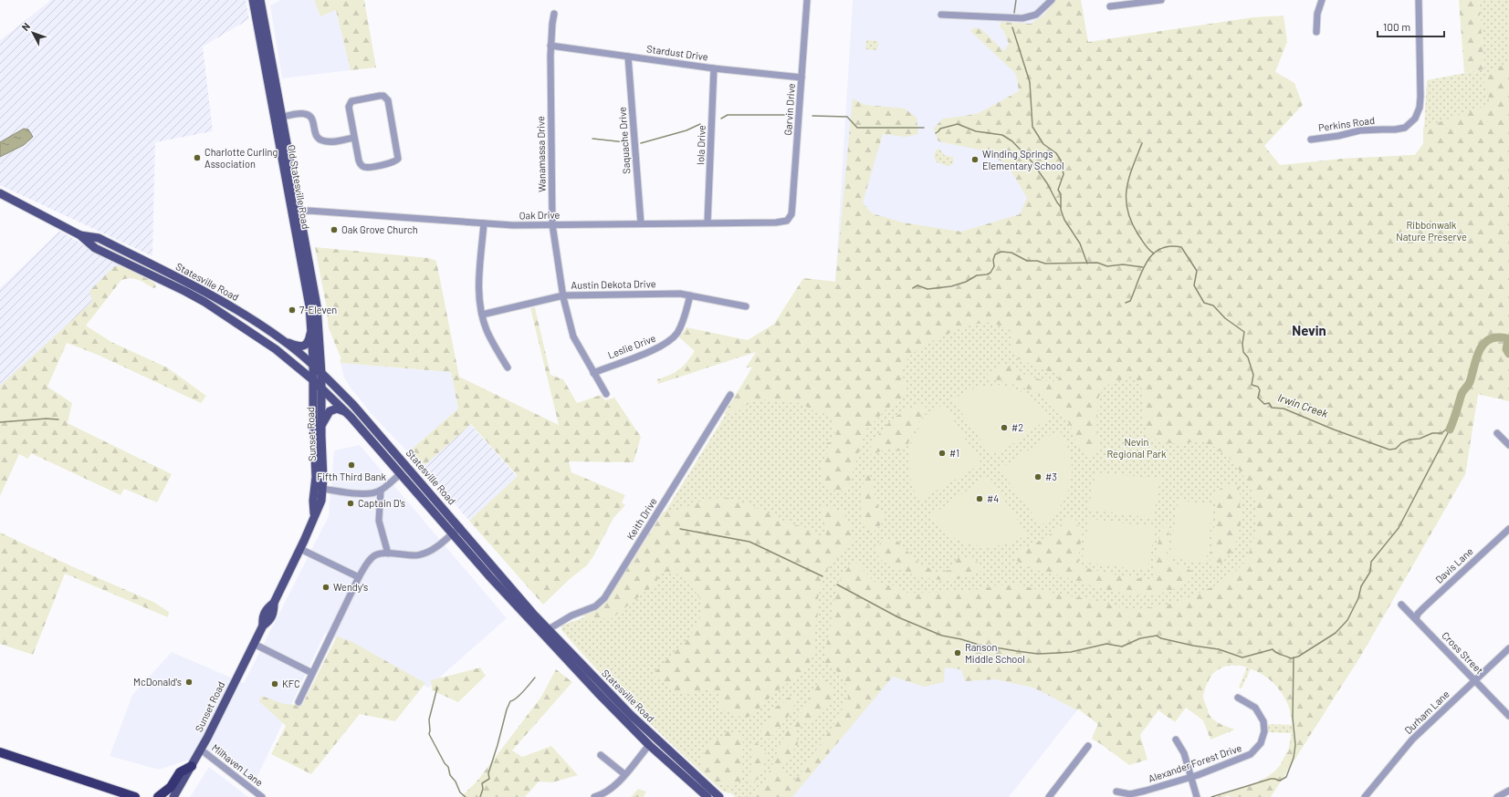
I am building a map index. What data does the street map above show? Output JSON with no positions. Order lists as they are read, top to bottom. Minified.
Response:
{"streets":{"main road":["Old Statesville Road","Statesville Road","Sunset Road"],"street":["Stardust Drive","Garvin Drive","Perkins Road","Saquache Drive","Iola Drive","Wanamassa Drive","Oak Drive","Austin Dekota Drive","Leslie Drive","Keith Drive","Davis Lane","Cross Street","Durham Lane","Alexander Forest Drive","Milhaven Lane"]},"crossings":[["Stardust Drive","Garvin Drive"],["Stardust Drive","Saquache Drive"],["Stardust Drive","Iola Drive"],["Stardust Drive","Wanamassa Drive"],["Garvin Drive","Oak Drive"],["Saquache Drive","Oak Drive"],["Iola Drive","Oak Drive"],["Wanamassa Drive","Oak Drive"],["Wanamassa Drive","Austin Dekota Drive"],["Wanamassa Drive","Leslie Drive"],["Old Statesville Road","Oak Drive"],["Old Statesville Road","Statesville Road"],["Old Statesville Road","Sunset Road"],["Statesville Road","Sunset Road"],["Statesville Road","Keith Drive"],["Austin Dekota Drive","Leslie Drive"],["Sunset Road","Milhaven Lane"],["Davis Lane","Cross Street"],["Cross Street","Durham Lane"]],"districts":["Nevin"],"water":["Irwin Creek"],"parks":["Ribbonwalk Nature Preserve","Nevin Regional Park"],"places":["Charlotte Curling Association","Winding Springs Elementary School","Oak Grove Church","7-Eleven","#2","#1","Fifth Third Bank","#3","#4","Captain D's","Wendy's","Ranson Middle School","McDonald's","KFC"],"scale_bar":"100 m","north":"top left"}
